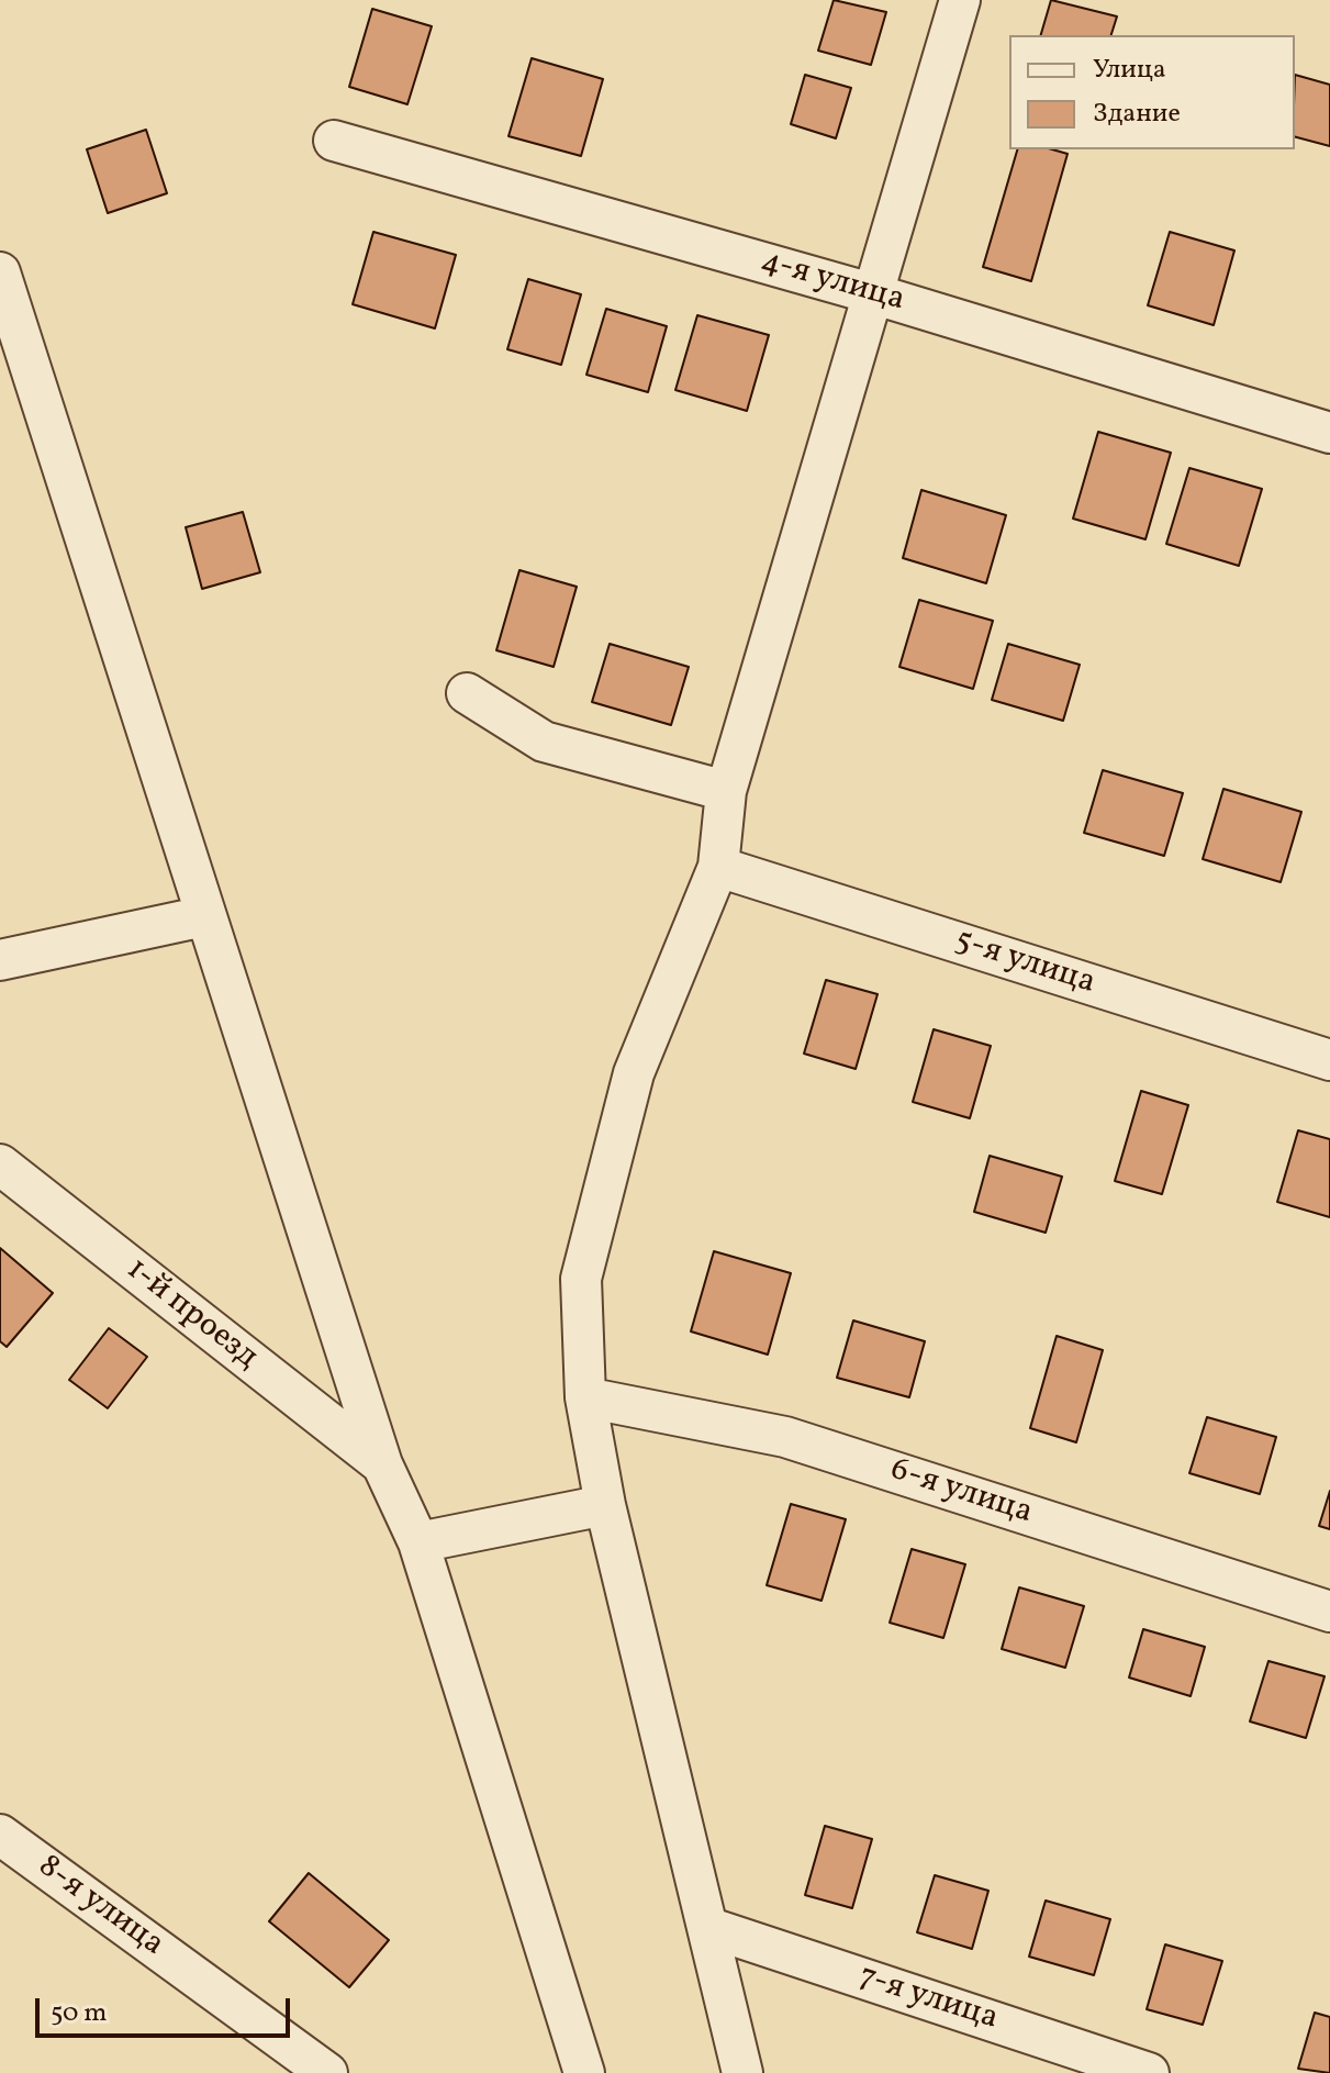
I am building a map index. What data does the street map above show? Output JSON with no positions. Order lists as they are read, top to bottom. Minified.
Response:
{"streets":{"street":["4-я улица","5-я улица","1-й проезд","6-я улица","8-я улица","7-я улица"]},"legend":["Улица","Здание"],"scale_bar":"50 m"}
